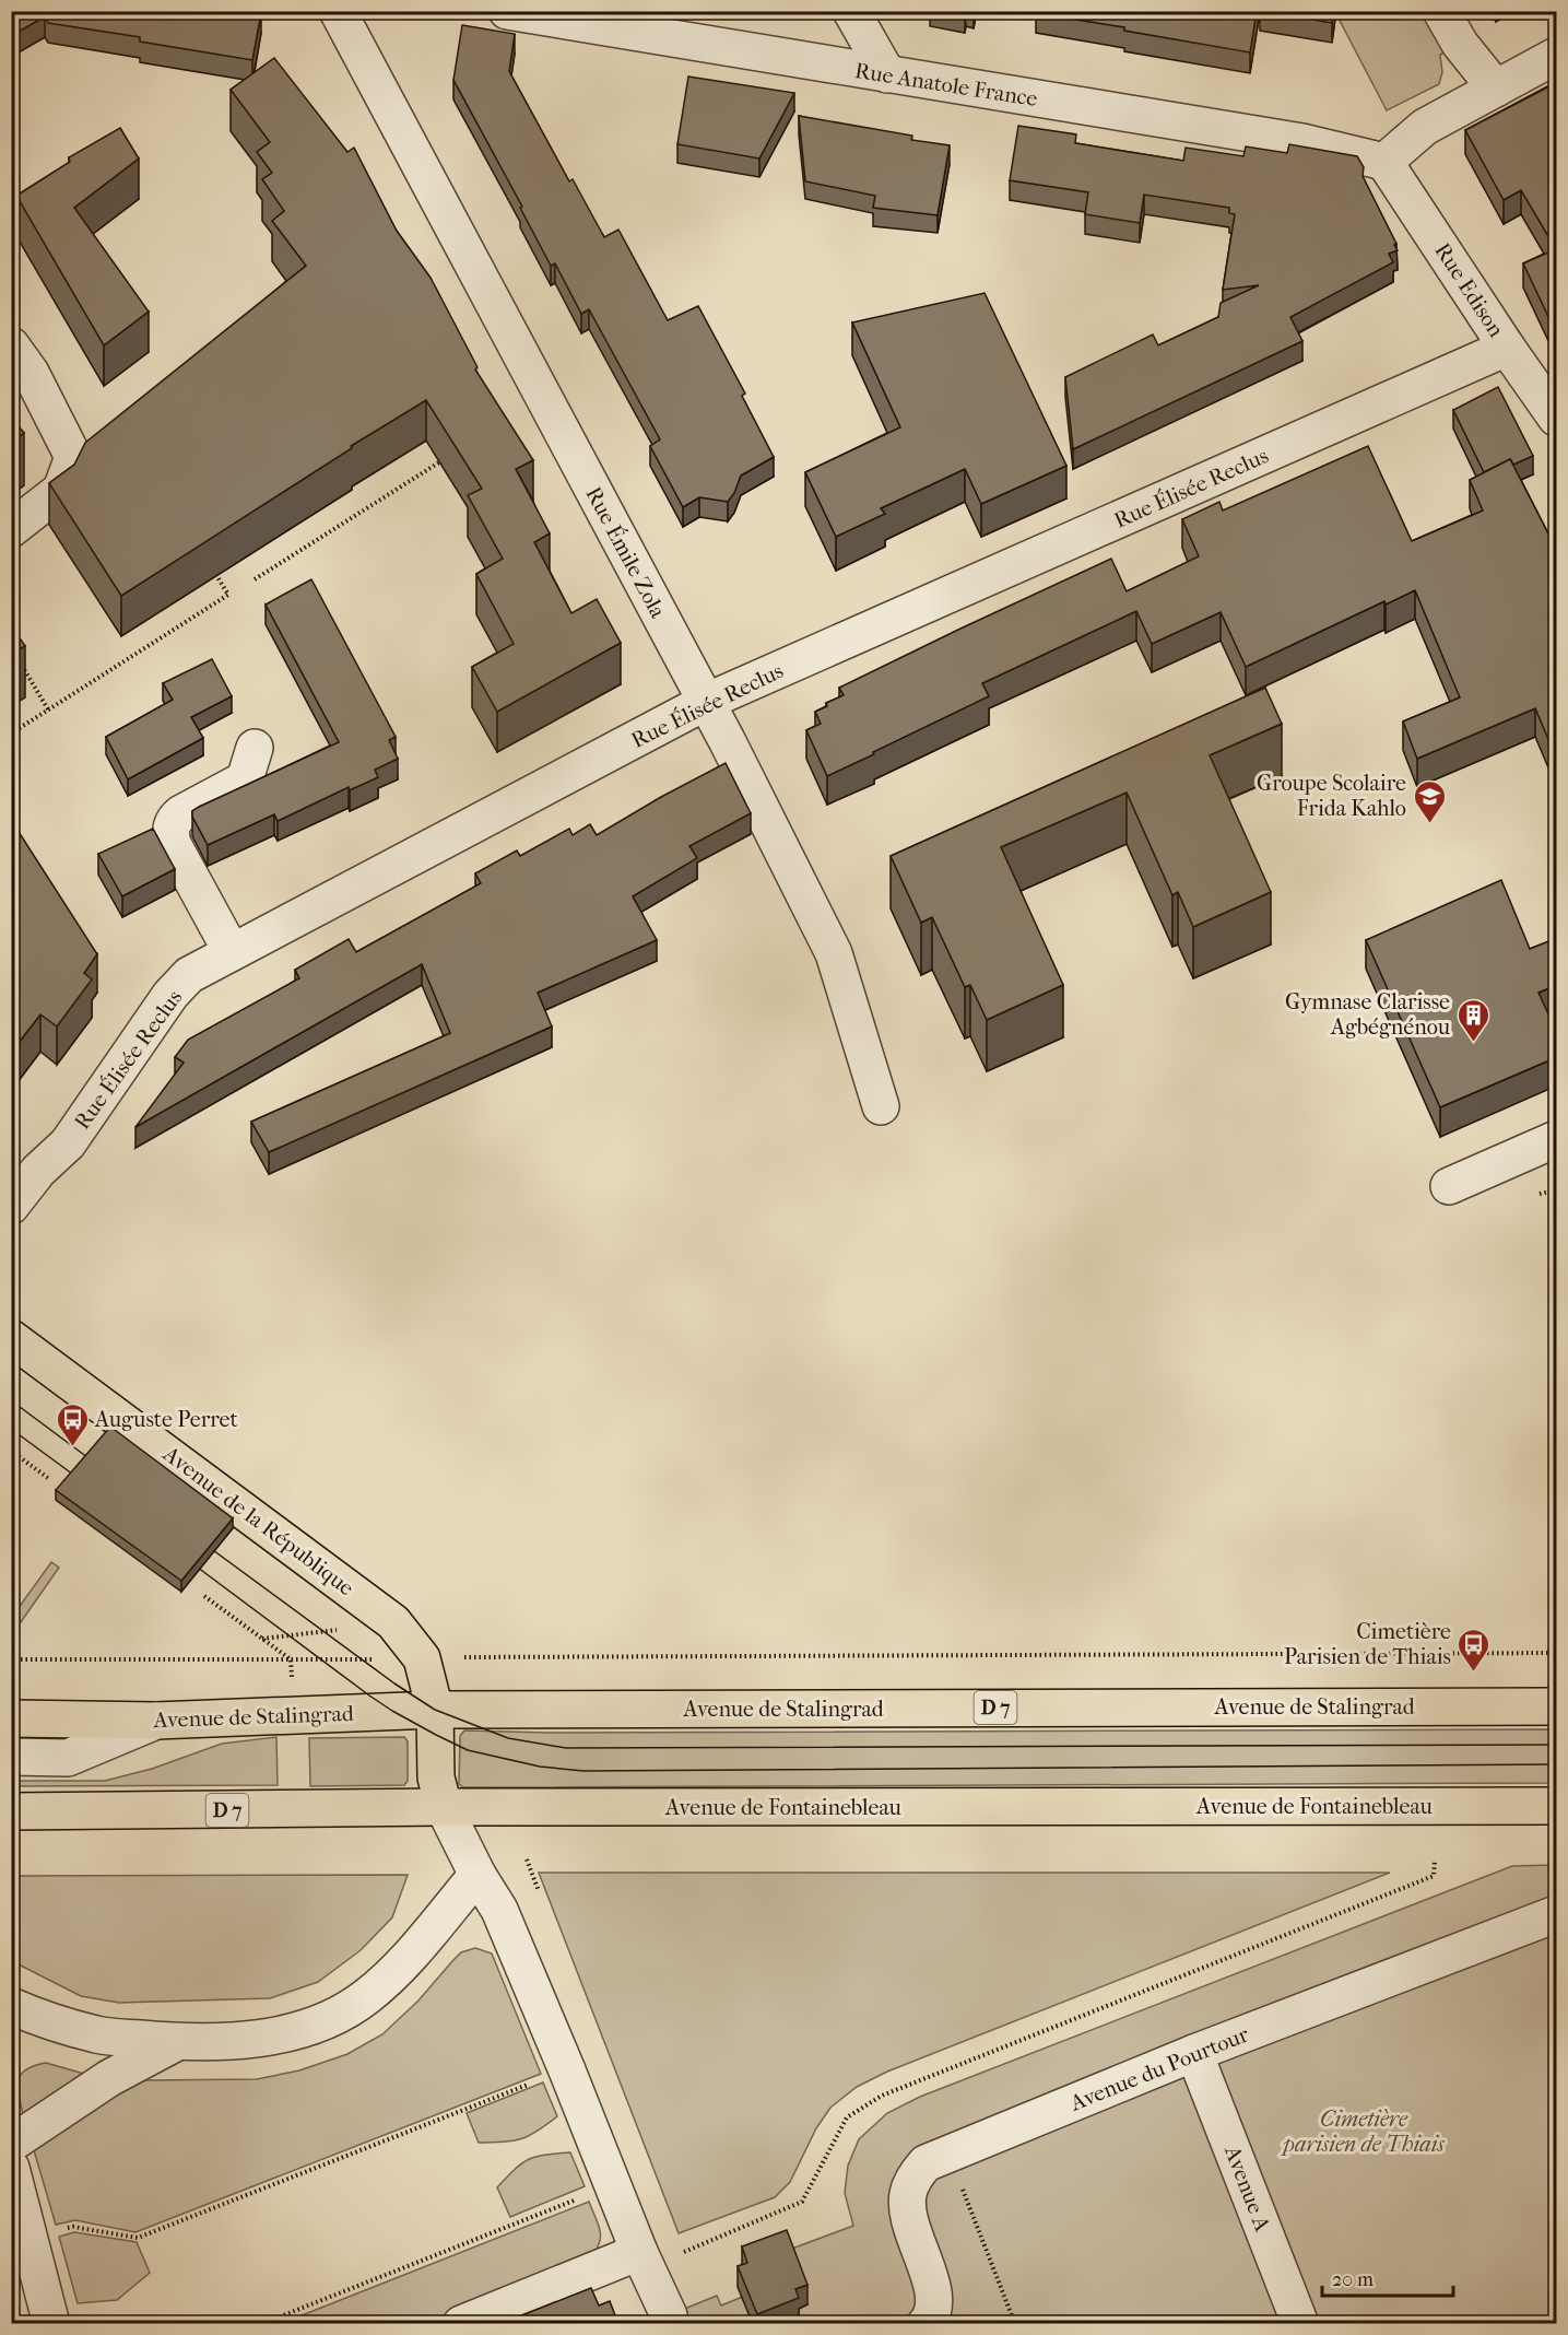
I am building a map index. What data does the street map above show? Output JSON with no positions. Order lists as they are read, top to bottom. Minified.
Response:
{"streets":{"main road":["Avenue de la République","Avenue de Stalingrad","D 7","Avenue de Fontainebleau"],"street":["Rue Anatole France","Rue Edison","Rue Élisée Reclus","Rue Émile Zola","Avenue du Pourtour","Avenue A"]},"crossings":[["Rue Anatole France","Rue Edison"],["Rue Edison","Rue Élisée Reclus"],["Rue Élisée Reclus","Rue Émile Zola"],["Avenue de la République","Avenue de Stalingrad"],["Avenue de la République","Avenue de Fontainebleau"],["Avenue du Pourtour","Avenue A"]],"parks":["Cimetière parisien de Thiais"],"places":{"school or university":["Groupe Scolaire Frida Kahlo"],"building":["Gymnase Clarisse Agbégnénou"],"bus stop":["Auguste Perret","Cimetière Parisien de Thiais"]},"scale_bar":"20 m"}
